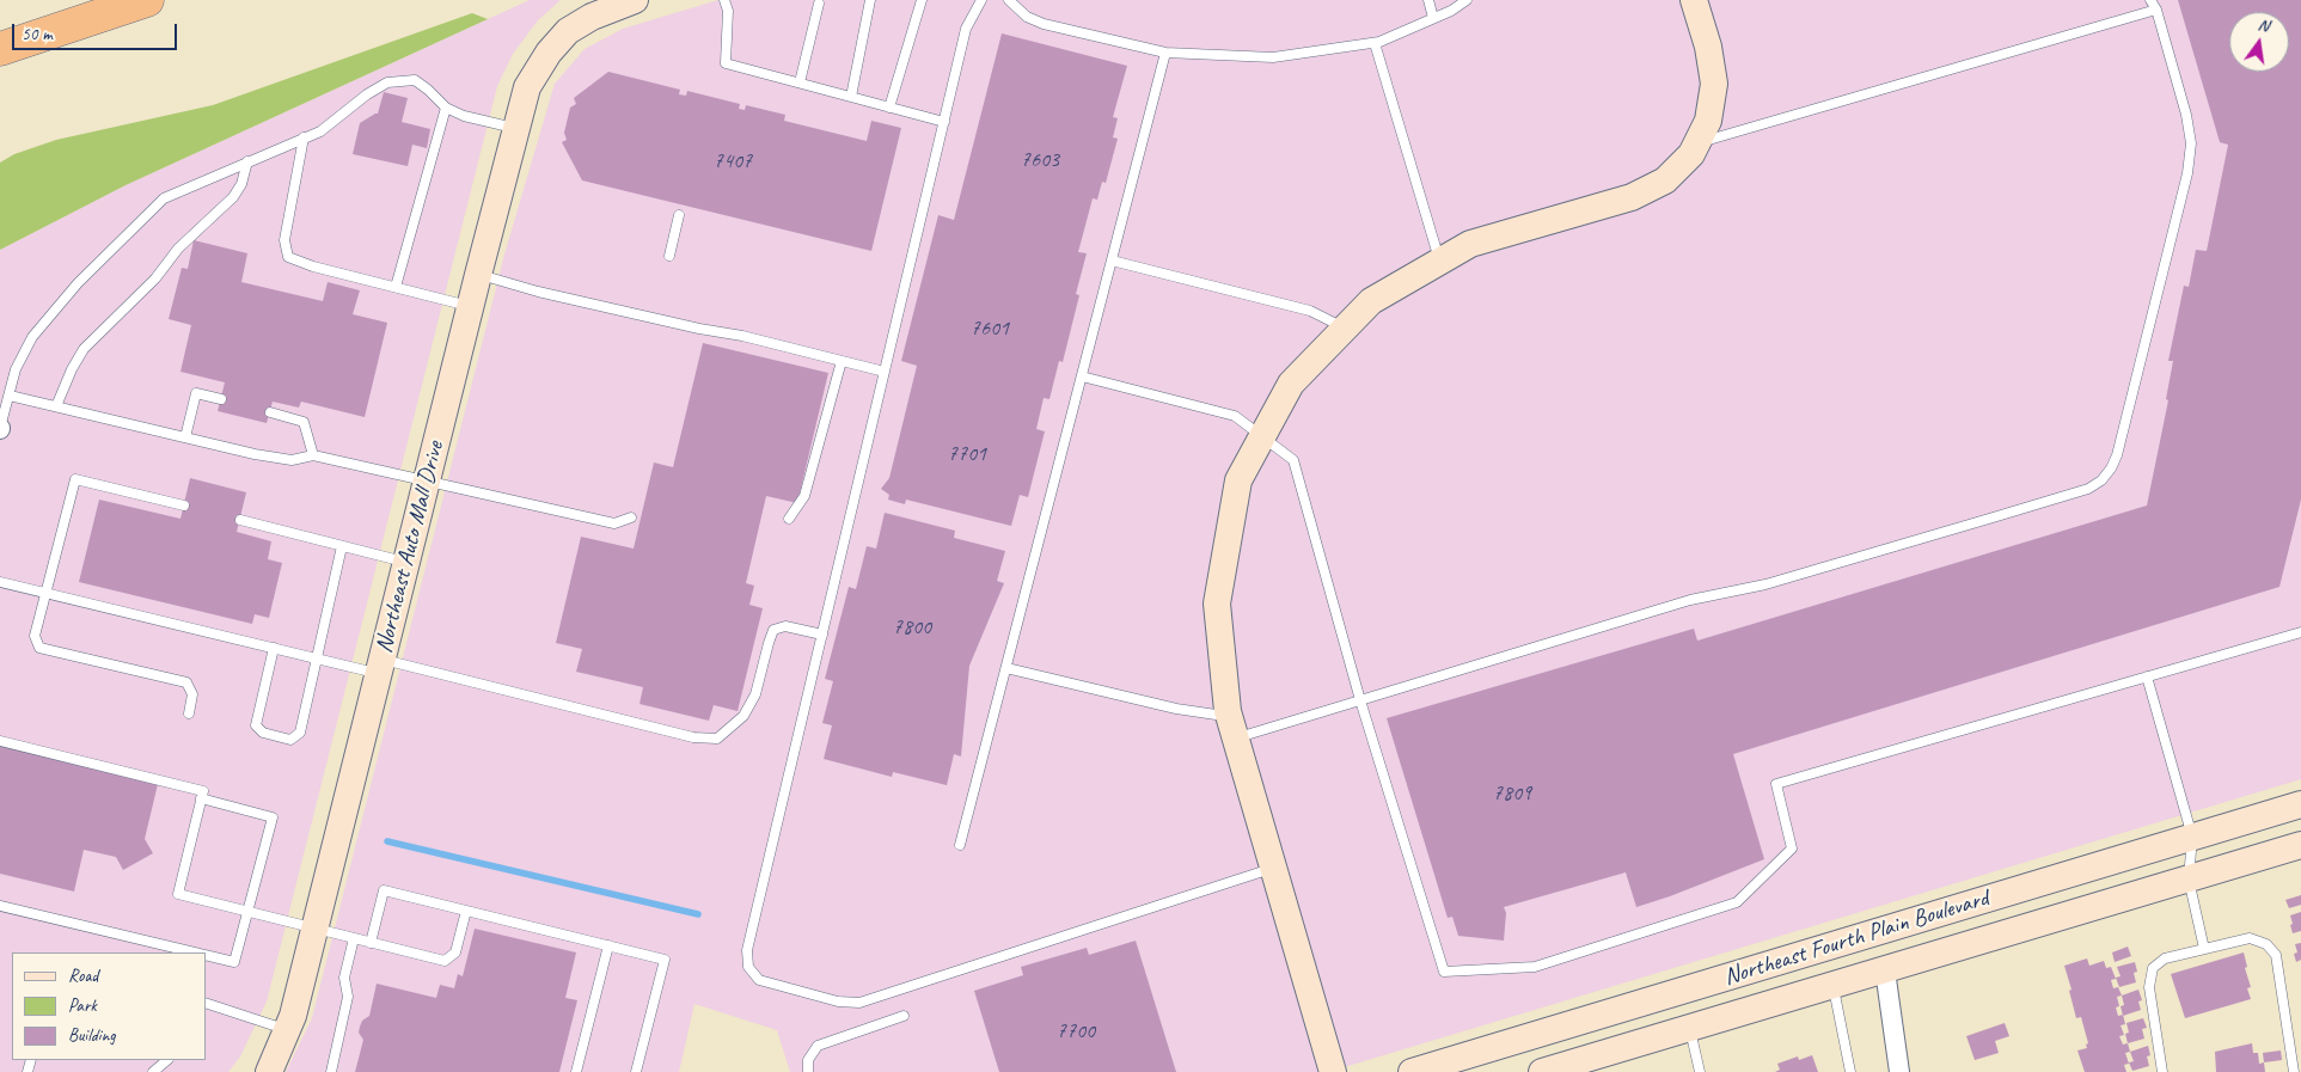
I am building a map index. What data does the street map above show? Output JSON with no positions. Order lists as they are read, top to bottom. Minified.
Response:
{"streets":{"street":["Northeast Auto Mall Drive","Northeast Fourth Plain Boulevard"]},"house_numbers":["7603","7407","7601","7701","7800","7809","7700"],"legend":["Road","Park","Building"],"scale_bar":"50 m","north":"top"}
